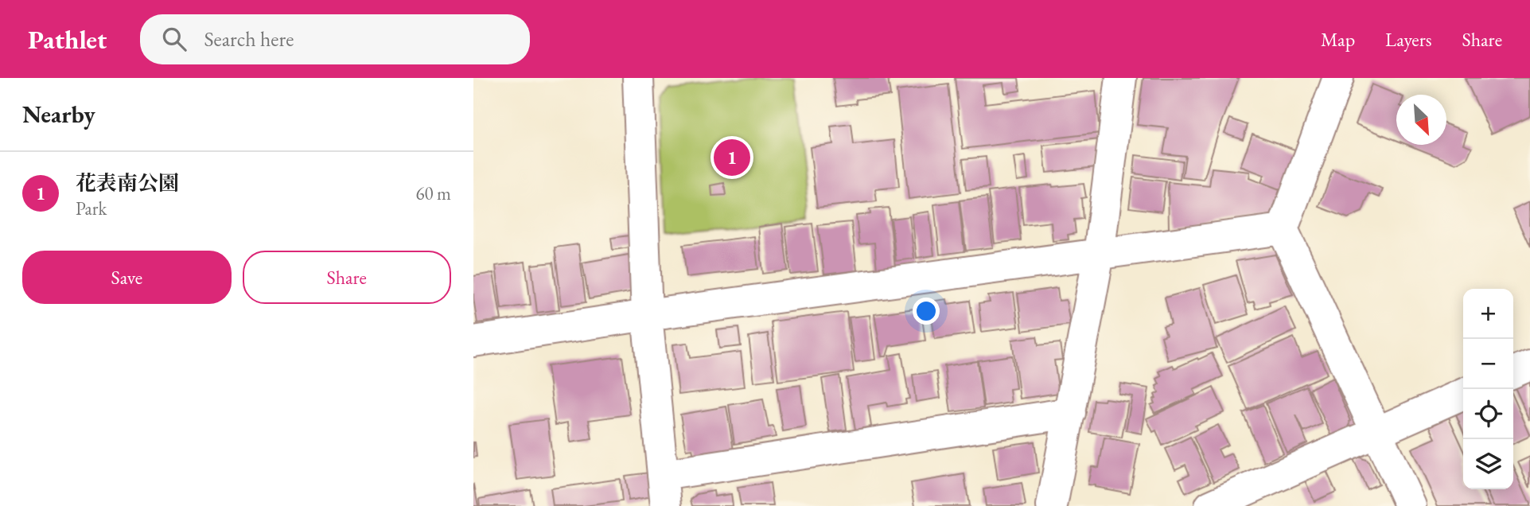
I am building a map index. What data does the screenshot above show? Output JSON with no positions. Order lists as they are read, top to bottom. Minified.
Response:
{"north":"bottom right","page":{"header":"Pathlet","search":"Search here","nav":["Map","Layers","Share"],"heading":"Nearby","pins":"1","list":[{"mark":"1","name":"花表南公園","note":"Park","value":"60 m"}],"buttons":["Save","Share"],"map_buttons":["+","−"]}}
